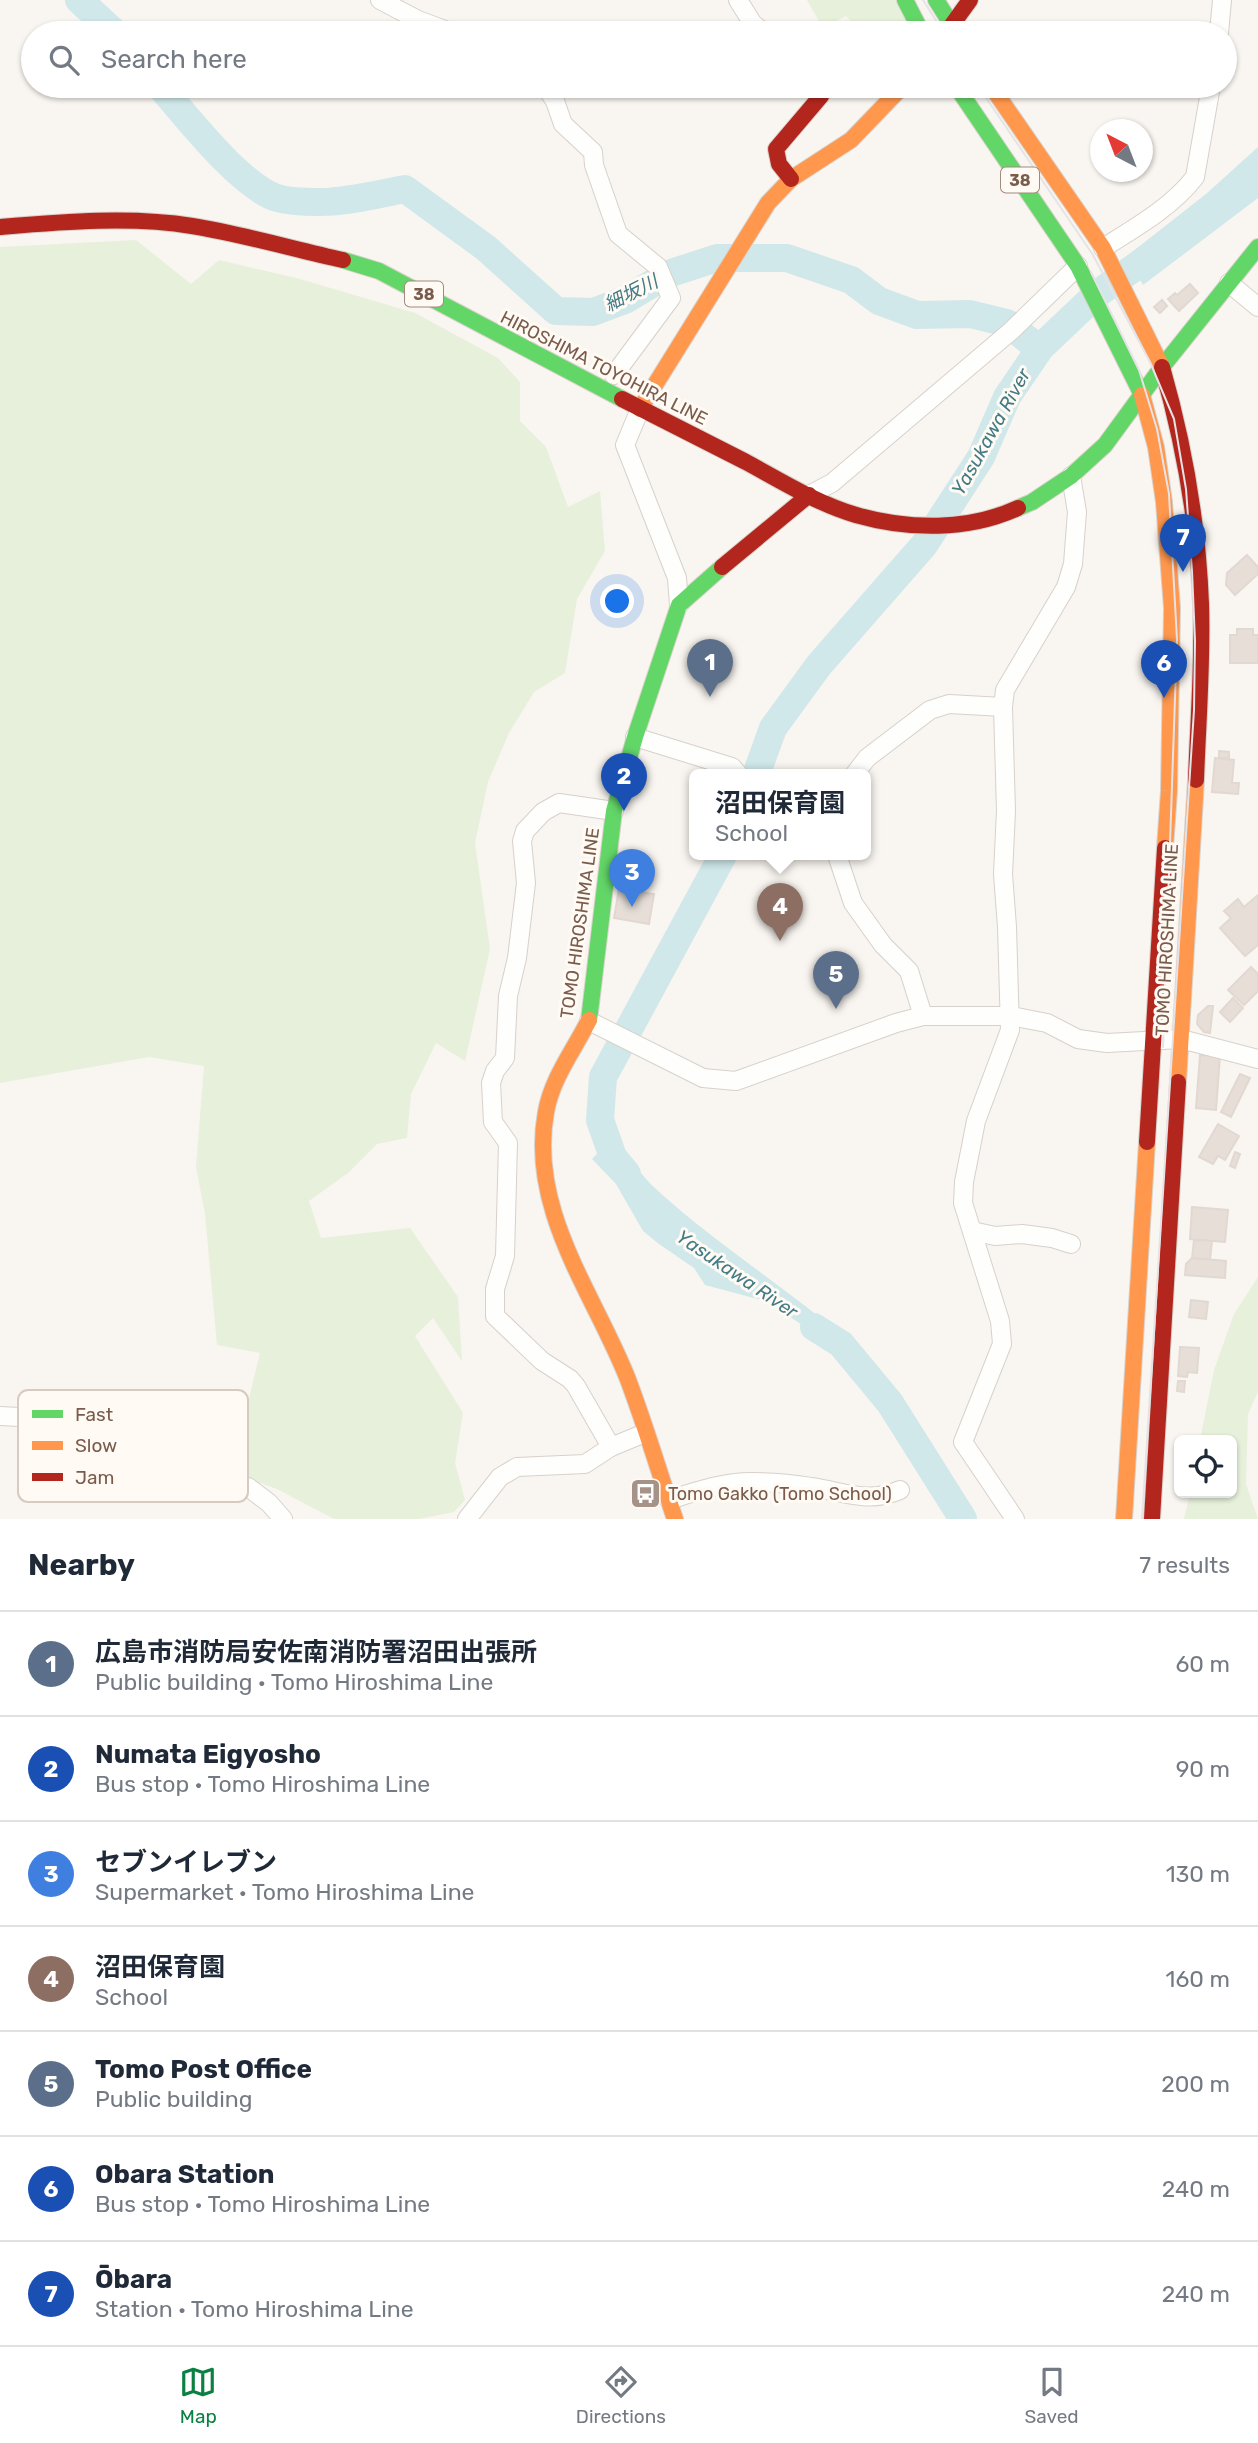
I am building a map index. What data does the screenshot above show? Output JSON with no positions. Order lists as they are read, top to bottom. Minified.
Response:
{"streets":{"main road":["38","HIROSHIMA TOYOHIRA LINE","TOMO HIROSHIMA LINE"]},"crossings":[["38","HIROSHIMA TOYOHIRA LINE"],["38","TOMO HIROSHIMA LINE"],["HIROSHIMA TOYOHIRA LINE","TOMO HIROSHIMA LINE"]],"water":["細坂川","Yasukawa River"],"places":{"bus stop":["Tomo Gakko (Tomo School)"]},"legend":["Fast","Slow","Jam"],"north":"top left","page":{"search":"Search here","pins":["7","1","6","2","3","4","5"],"popup":["沼田保育園","School"],"heading":["Nearby","7 results"],"list":[{"mark":"1","name":"広島市消防局安佐南消防署沼田出張所","note":"Public building · Tomo Hiroshima Line","value":"60 m"},{"mark":"2","name":"Numata Eigyosho","note":"Bus stop · Tomo Hiroshima Line","value":"90 m"},{"mark":"3","name":"セブンイレブン","note":"Supermarket · Tomo Hiroshima Line","value":"130 m"},{"mark":"4","name":"沼田保育園","note":"School","value":"160 m"},{"mark":"5","name":"Tomo Post Office","note":"Public building","value":"200 m"},{"mark":"6","name":"Obara Station","note":"Bus stop · Tomo Hiroshima Line","value":"240 m"},{"mark":"7","name":"Ōbara","note":"Station · Tomo Hiroshima Line","value":"240 m"}],"nav":["Map","Directions","Saved"]}}
